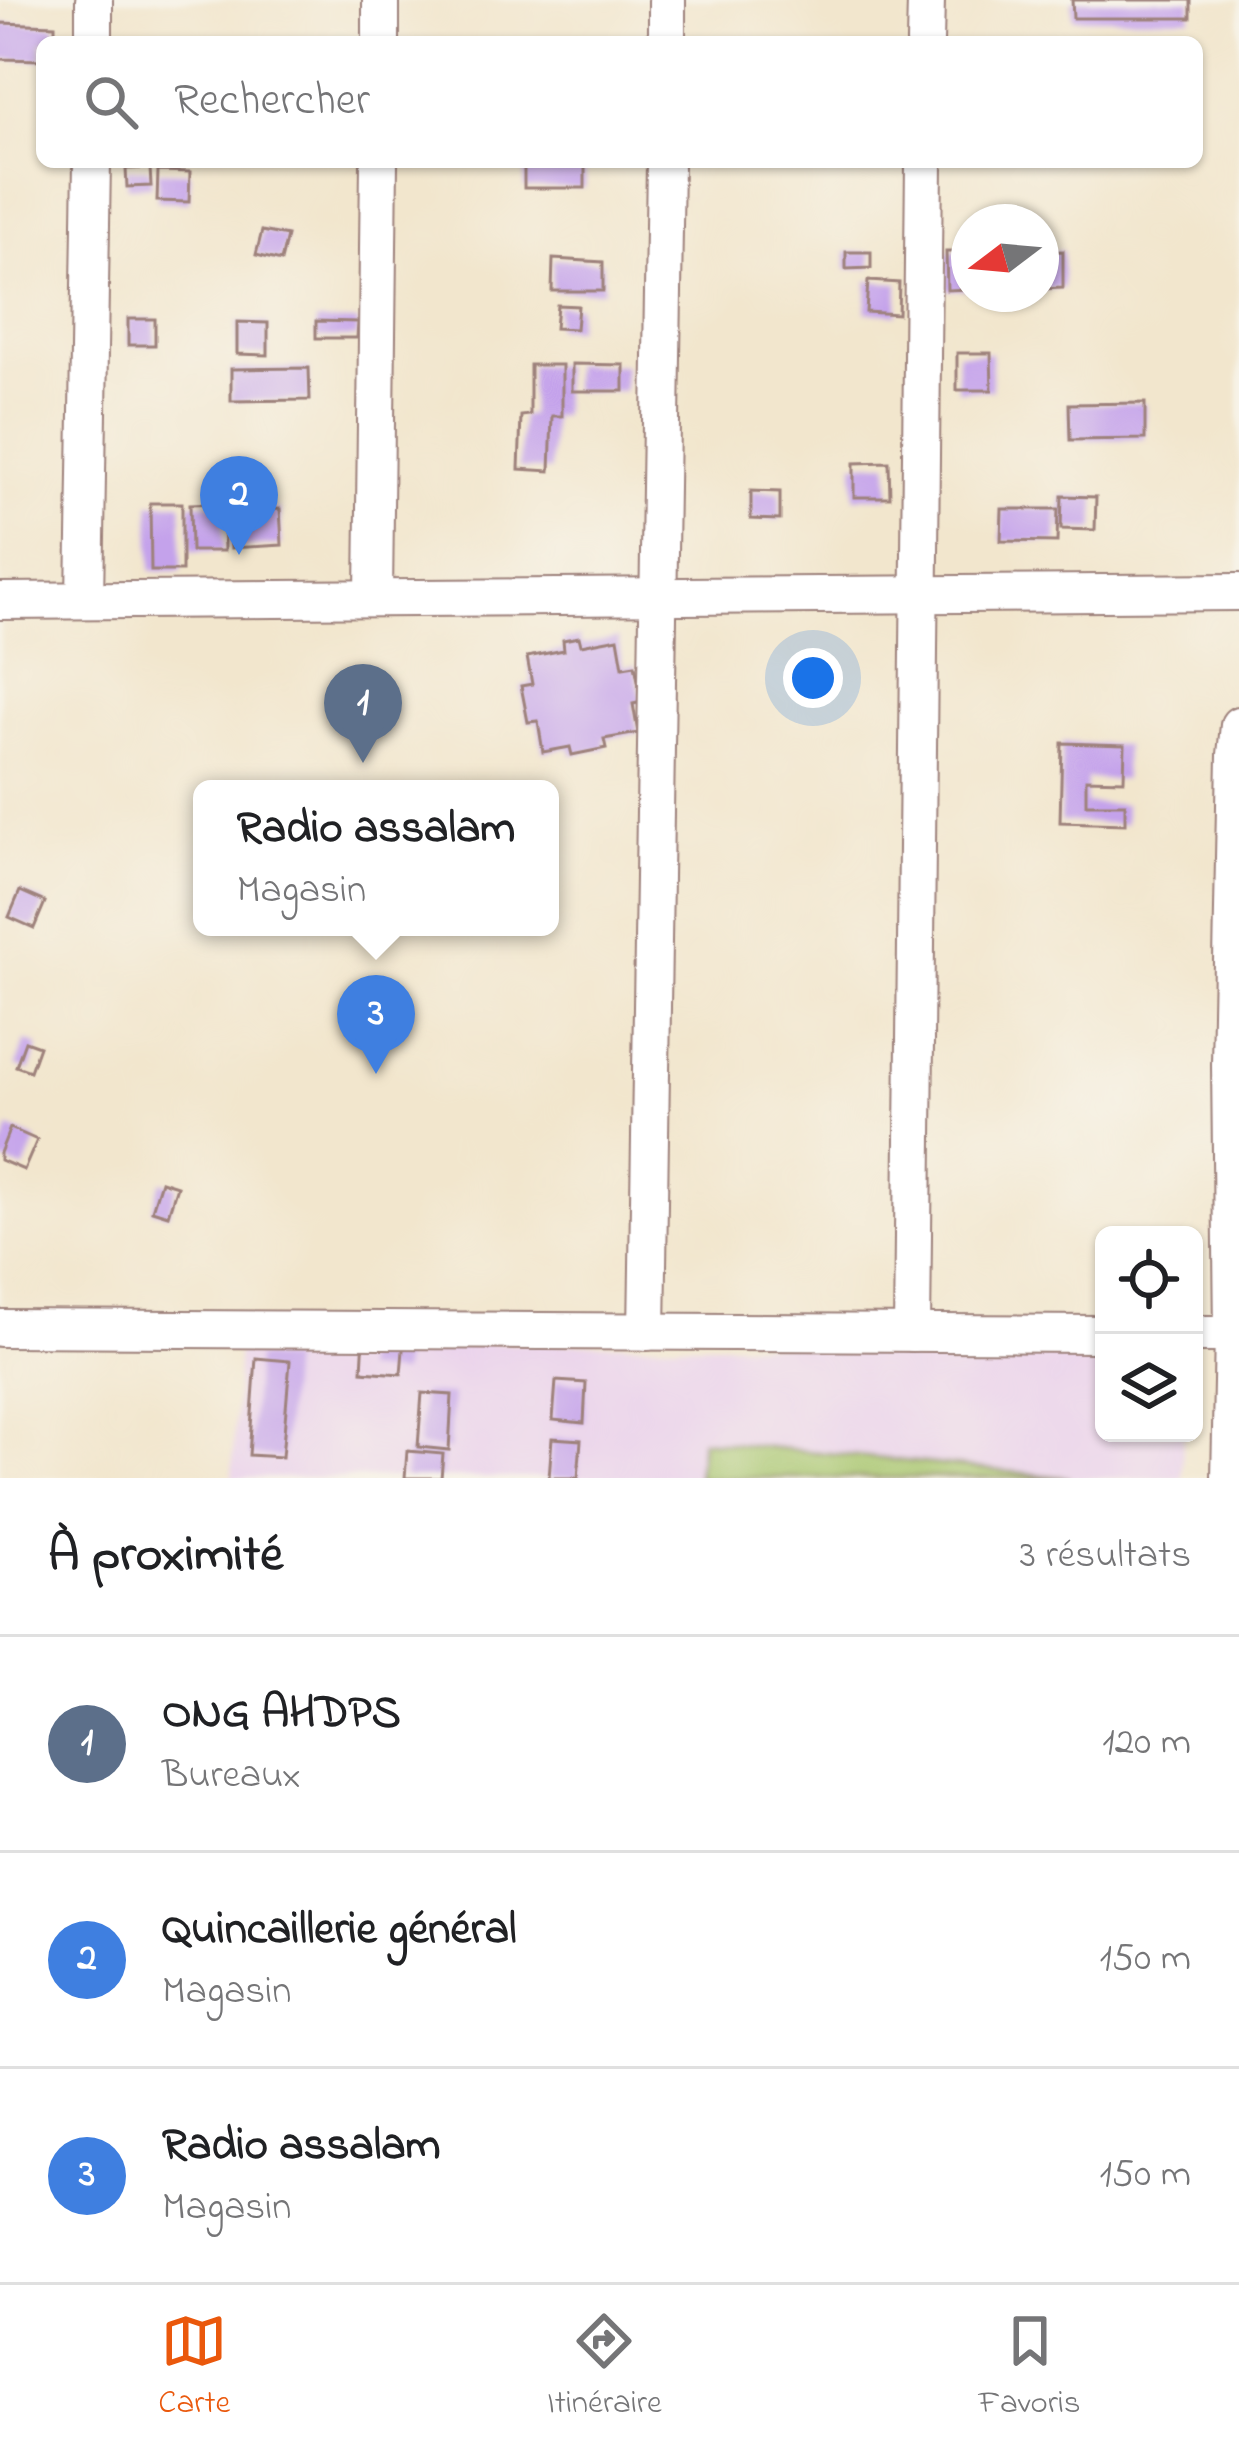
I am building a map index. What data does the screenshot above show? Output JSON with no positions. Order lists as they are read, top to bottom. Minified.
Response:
{"north":"left","page":{"search":"Rechercher","pins":["2","1","3"],"popup":["Radio assalam","Magasin"],"heading":["À proximité","3 résultats"],"list":[{"mark":"1","name":"ONG AHDPS","note":"Bureaux","value":"120 m"},{"mark":"2","name":"Quincaillerie général","note":"Magasin","value":"150 m"},{"mark":"3","name":"Radio assalam","note":"Magasin","value":"150 m"}],"nav":["Carte","Itinéraire","Favoris"]}}
